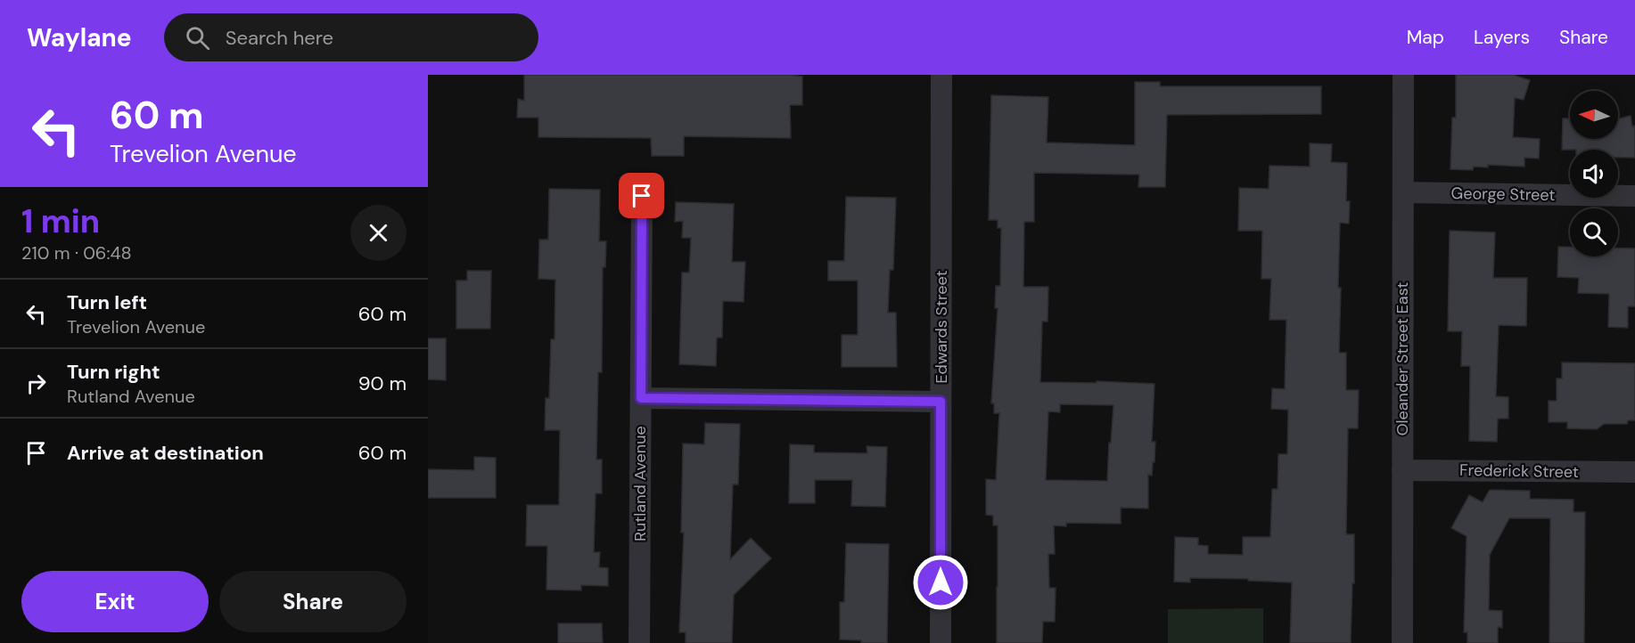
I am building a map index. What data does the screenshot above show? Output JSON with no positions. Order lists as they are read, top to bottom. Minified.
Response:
{"streets":{"street":["George Street","Edwards Street","Oleander Street East","Frederick Street","Rutland Avenue"]},"crossings":[["George Street","Oleander Street East"],["Oleander Street East","Frederick Street"]],"north":"left","page":{"header":"Waylane","search":"Search here","nav":["Map","Layers","Share"],"turn":["60 m","Trevelion Avenue"],"heading":["1 min","210 m · 06:48"],"list":[{"name":"Turn left","note":"Trevelion Avenue","value":"60 m"},{"name":"Turn right","note":"Rutland Avenue","value":"90 m"},{"name":"Arrive at destination","value":"60 m"}],"buttons":["Exit","Share"]}}
